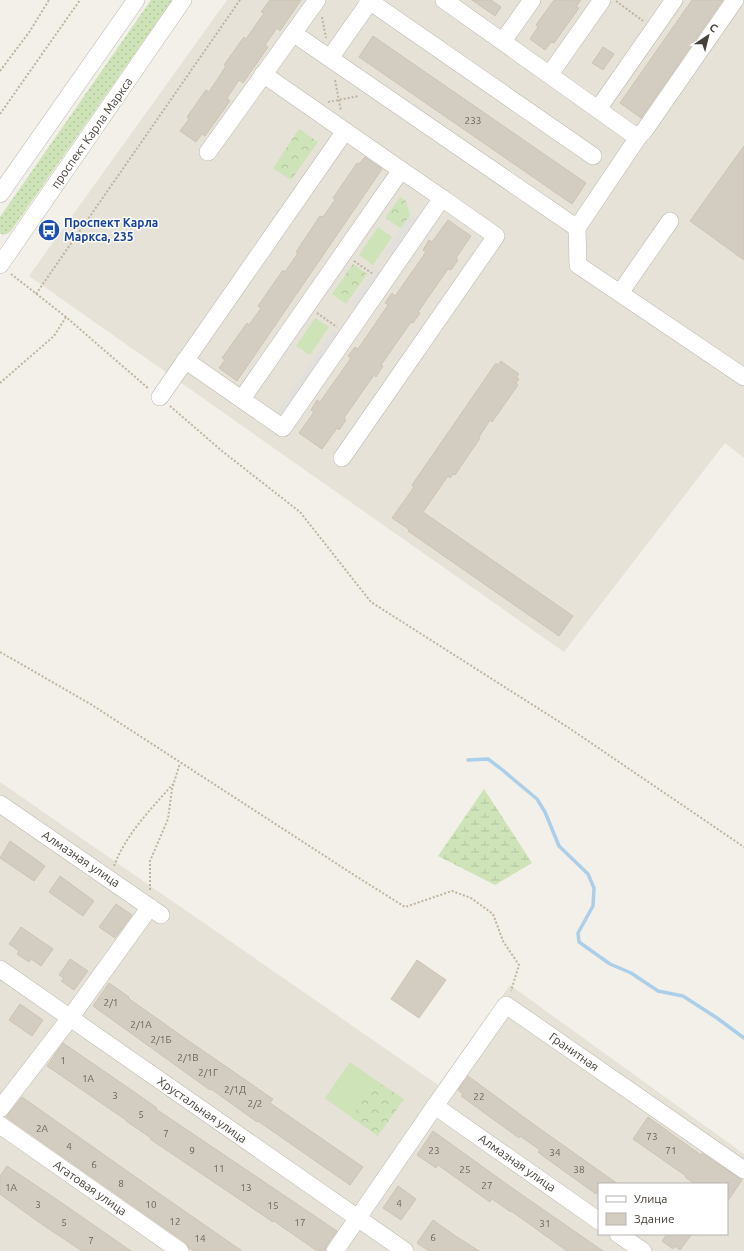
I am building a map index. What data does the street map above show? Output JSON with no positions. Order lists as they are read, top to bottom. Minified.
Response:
{"streets":{"street":["проспект Карла Маркса","Алмазная улица","Гранитная","Хрустальная улица","Агатовая улица"]},"places":{"bus stop":["Проспект Карла Маркса, 235"]},"house_numbers":["233","2/1","2/1А","2/1Б","2/1В","1","2/1Г","1А","2/1Д","3","22","2/2","5","2А","7","73","4","9","23","71","34","6","11","25","38","8","27","1А","13","4","3","10","15","12","5","17","31","6","14","7"],"legend":["Улица","Здание"],"north":"top right"}
